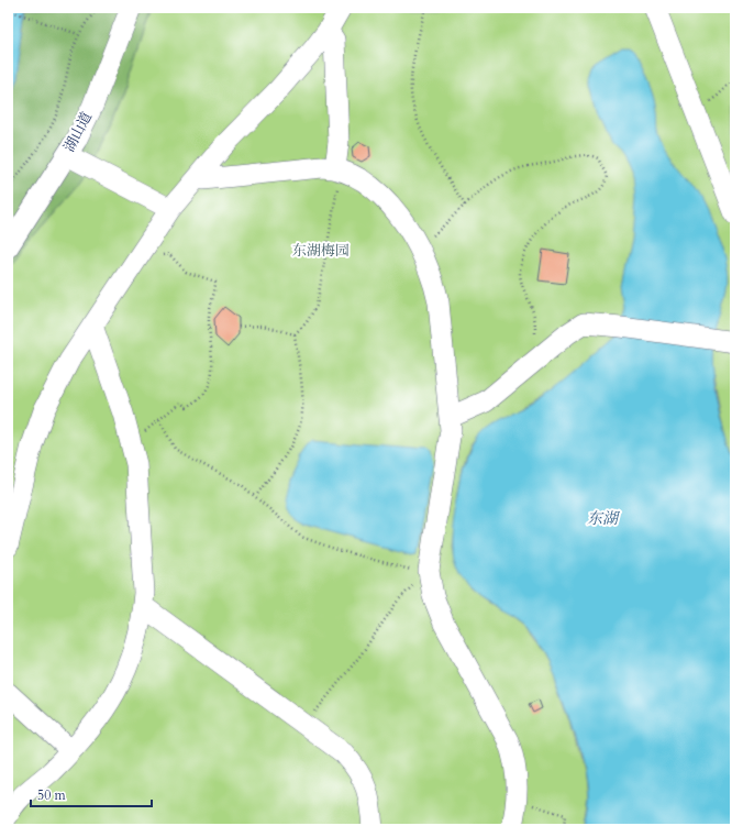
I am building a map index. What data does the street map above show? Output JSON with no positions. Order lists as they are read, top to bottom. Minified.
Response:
{"streets":{"street":["湖山道"]},"water":["东湖"],"parks":["东湖梅园"],"scale_bar":"50 m"}
